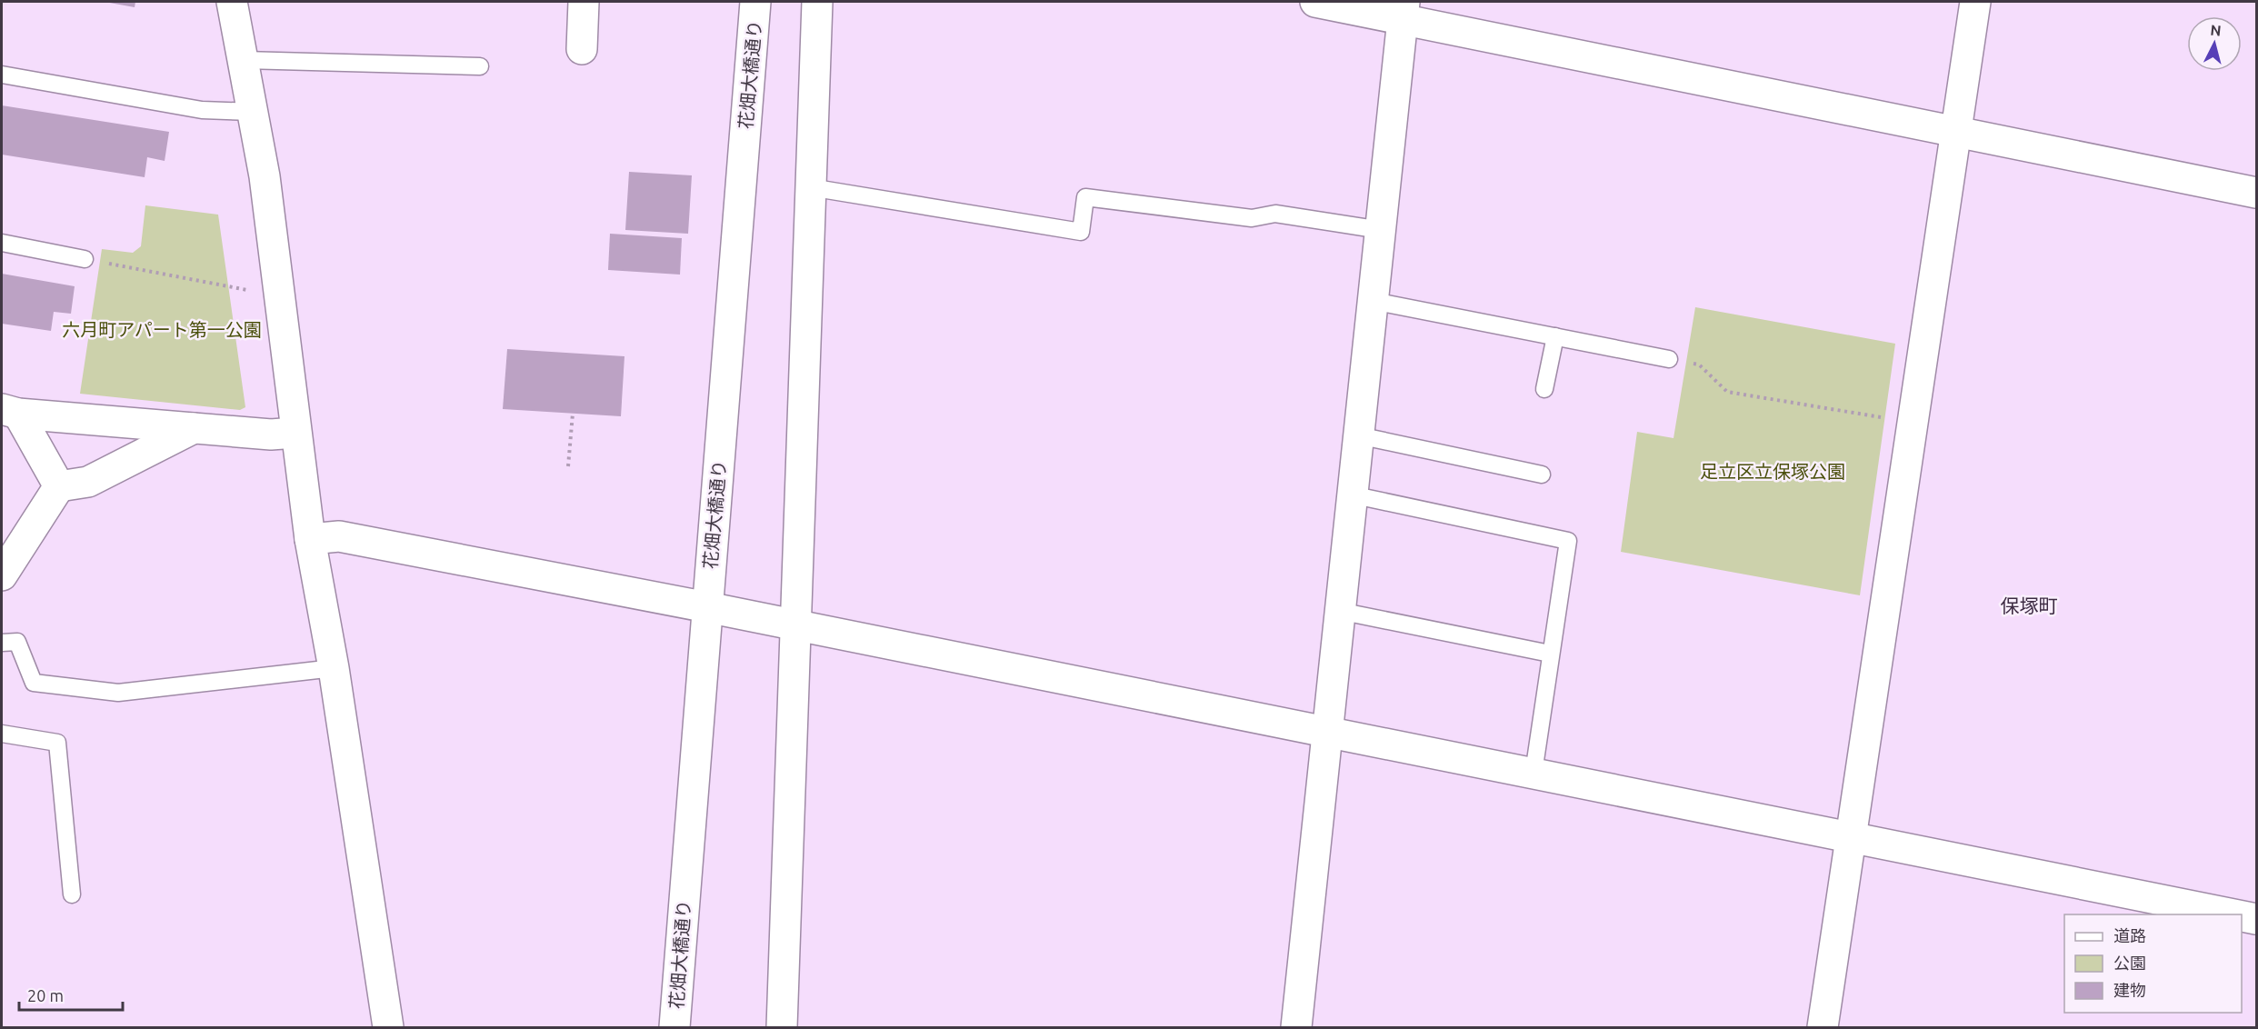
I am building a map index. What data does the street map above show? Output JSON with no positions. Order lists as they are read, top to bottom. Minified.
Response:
{"streets":{"street":["花畑大橋通り"]},"districts":["保塚町"],"parks":["六月町アパート第一公園","足立区立保塚公園"],"legend":["道路","公園","建物"],"scale_bar":"20 m","north":"top"}
